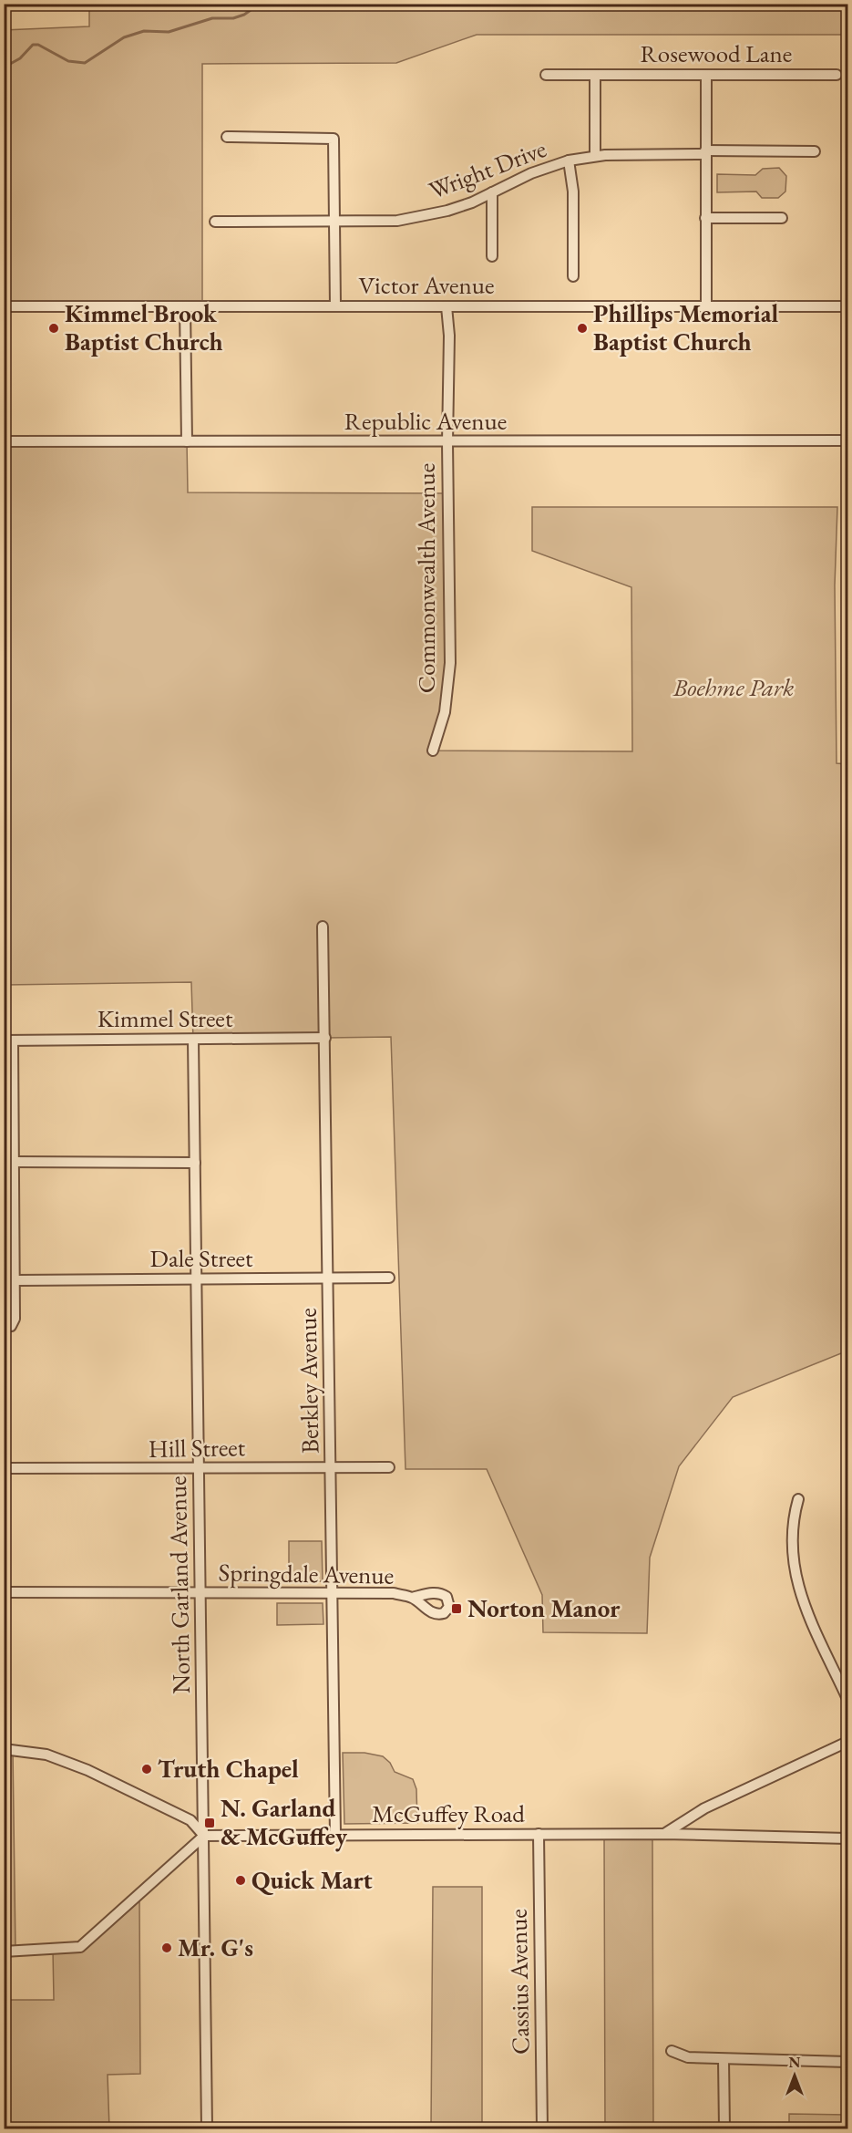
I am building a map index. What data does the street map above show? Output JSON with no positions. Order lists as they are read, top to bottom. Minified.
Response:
{"streets":{"street":["Rosewood Lane","Wright Drive","Victor Avenue","Republic Avenue","Commonwealth Avenue","Kimmel Street","Dale Street","Berkley Avenue","Hill Street","Springdale Avenue","North Garland Avenue","McGuffey Road","Cassius Avenue"]},"crossings":[["Victor Avenue","Commonwealth Avenue"],["Republic Avenue","Commonwealth Avenue"],["Kimmel Street","Berkley Avenue"],["Kimmel Street","North Garland Avenue"],["Dale Street","Berkley Avenue"],["Dale Street","North Garland Avenue"],["Berkley Avenue","Hill Street"],["Berkley Avenue","Springdale Avenue"],["Berkley Avenue","McGuffey Road"],["Hill Street","North Garland Avenue"],["Springdale Avenue","North Garland Avenue"],["North Garland Avenue","McGuffey Road"],["McGuffey Road","Cassius Avenue"]],"parks":["Boehme Park"],"places":{"other":["Kimmel Brook Baptist Church","Phillips Memorial Baptist Church","Truth Chapel","Quick Mart","Mr. G's"],"transit":["Norton Manor","N. Garland & McGuffey"]},"north":"top"}
